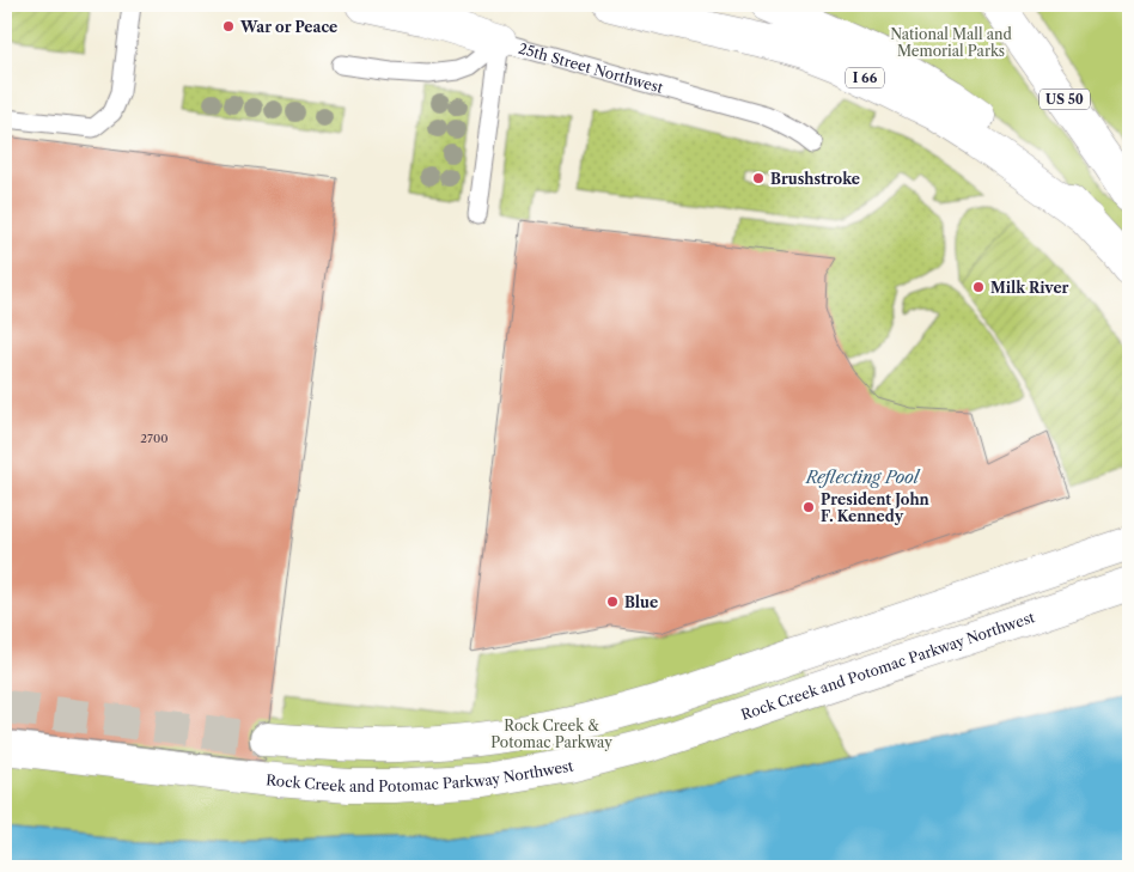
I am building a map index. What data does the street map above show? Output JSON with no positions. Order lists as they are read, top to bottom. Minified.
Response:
{"streets":{"main road":["25th Street Northwest","I 66","US 50","Rock Creek and Potomac Parkway Northwest"]},"water":["Reflecting Pool"],"parks":["National Mall and Memorial Parks","Rock Creek & Potomac Parkway"],"places":["War or Peace","Brushstroke","Milk River","President John F. Kennedy","Blue"],"house_numbers":["2700"]}
